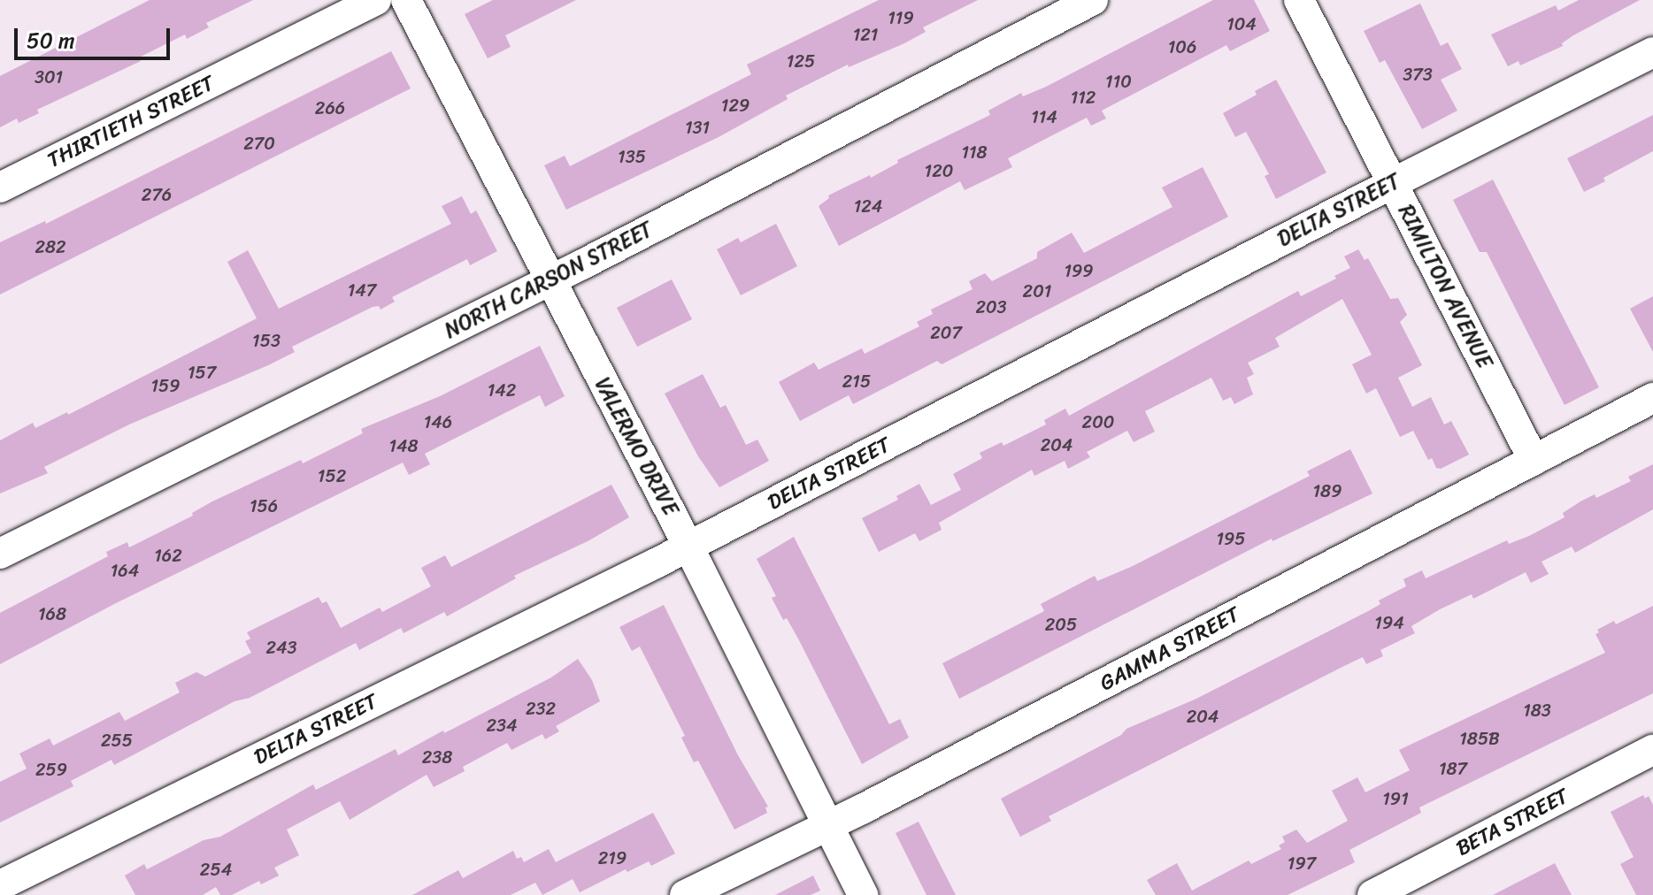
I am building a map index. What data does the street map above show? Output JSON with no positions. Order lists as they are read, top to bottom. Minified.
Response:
{"streets":{"street":["THIRTIETH STREET","DELTA STREET","NORTH CARSON STREET","RIMILTON AVENUE","VALERMO DRIVE","GAMMA STREET","BETA STREET"]},"crossings":[["DELTA STREET","RIMILTON AVENUE"],["DELTA STREET","VALERMO DRIVE"],["NORTH CARSON STREET","VALERMO DRIVE"],["RIMILTON AVENUE","GAMMA STREET"],["VALERMO DRIVE","GAMMA STREET"]],"house_numbers":["119","104","121","106","125","373","301","110","112","129","266","114","131","270","118","135","120","276","124","282","199","147","201","203","207","153","157","215","159","142","146","200","204","148","152","189","156","195","162","164","168","194","205","243","232","183","204","234","185B","255","238","187","259","191","219","197","254"],"scale_bar":"50 m"}
